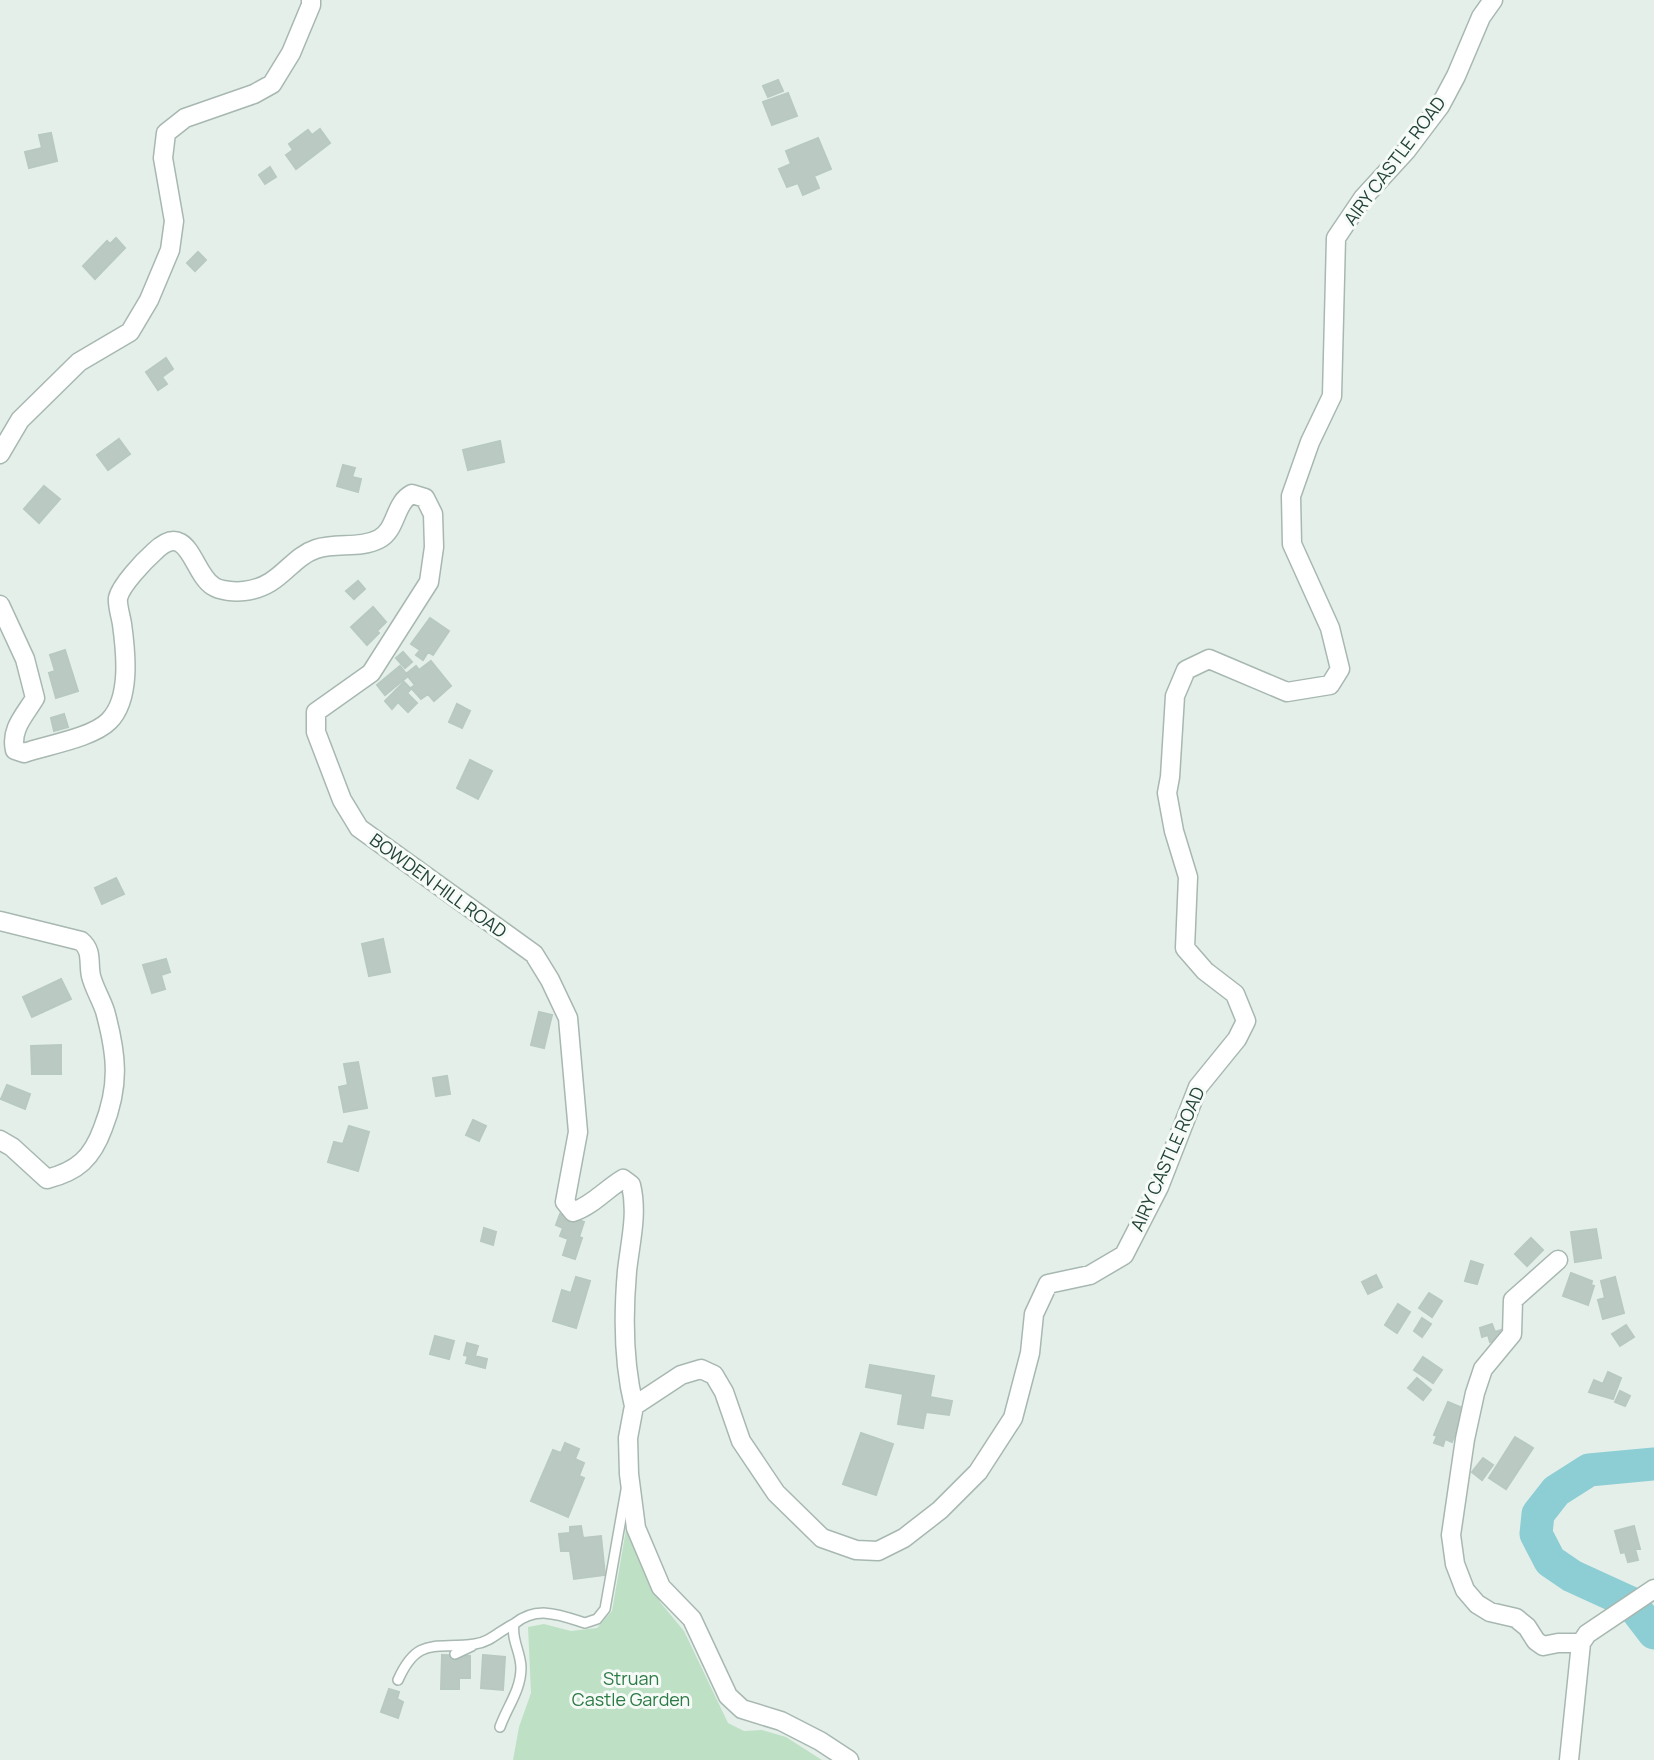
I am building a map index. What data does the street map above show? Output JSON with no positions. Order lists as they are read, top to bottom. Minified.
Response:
{"streets":{"street":["AIRY CASTLE ROAD","BOWDEN HILL ROAD"]},"crossings":[["AIRY CASTLE ROAD","BOWDEN HILL ROAD"]],"parks":["Struan Castle Garden"]}
